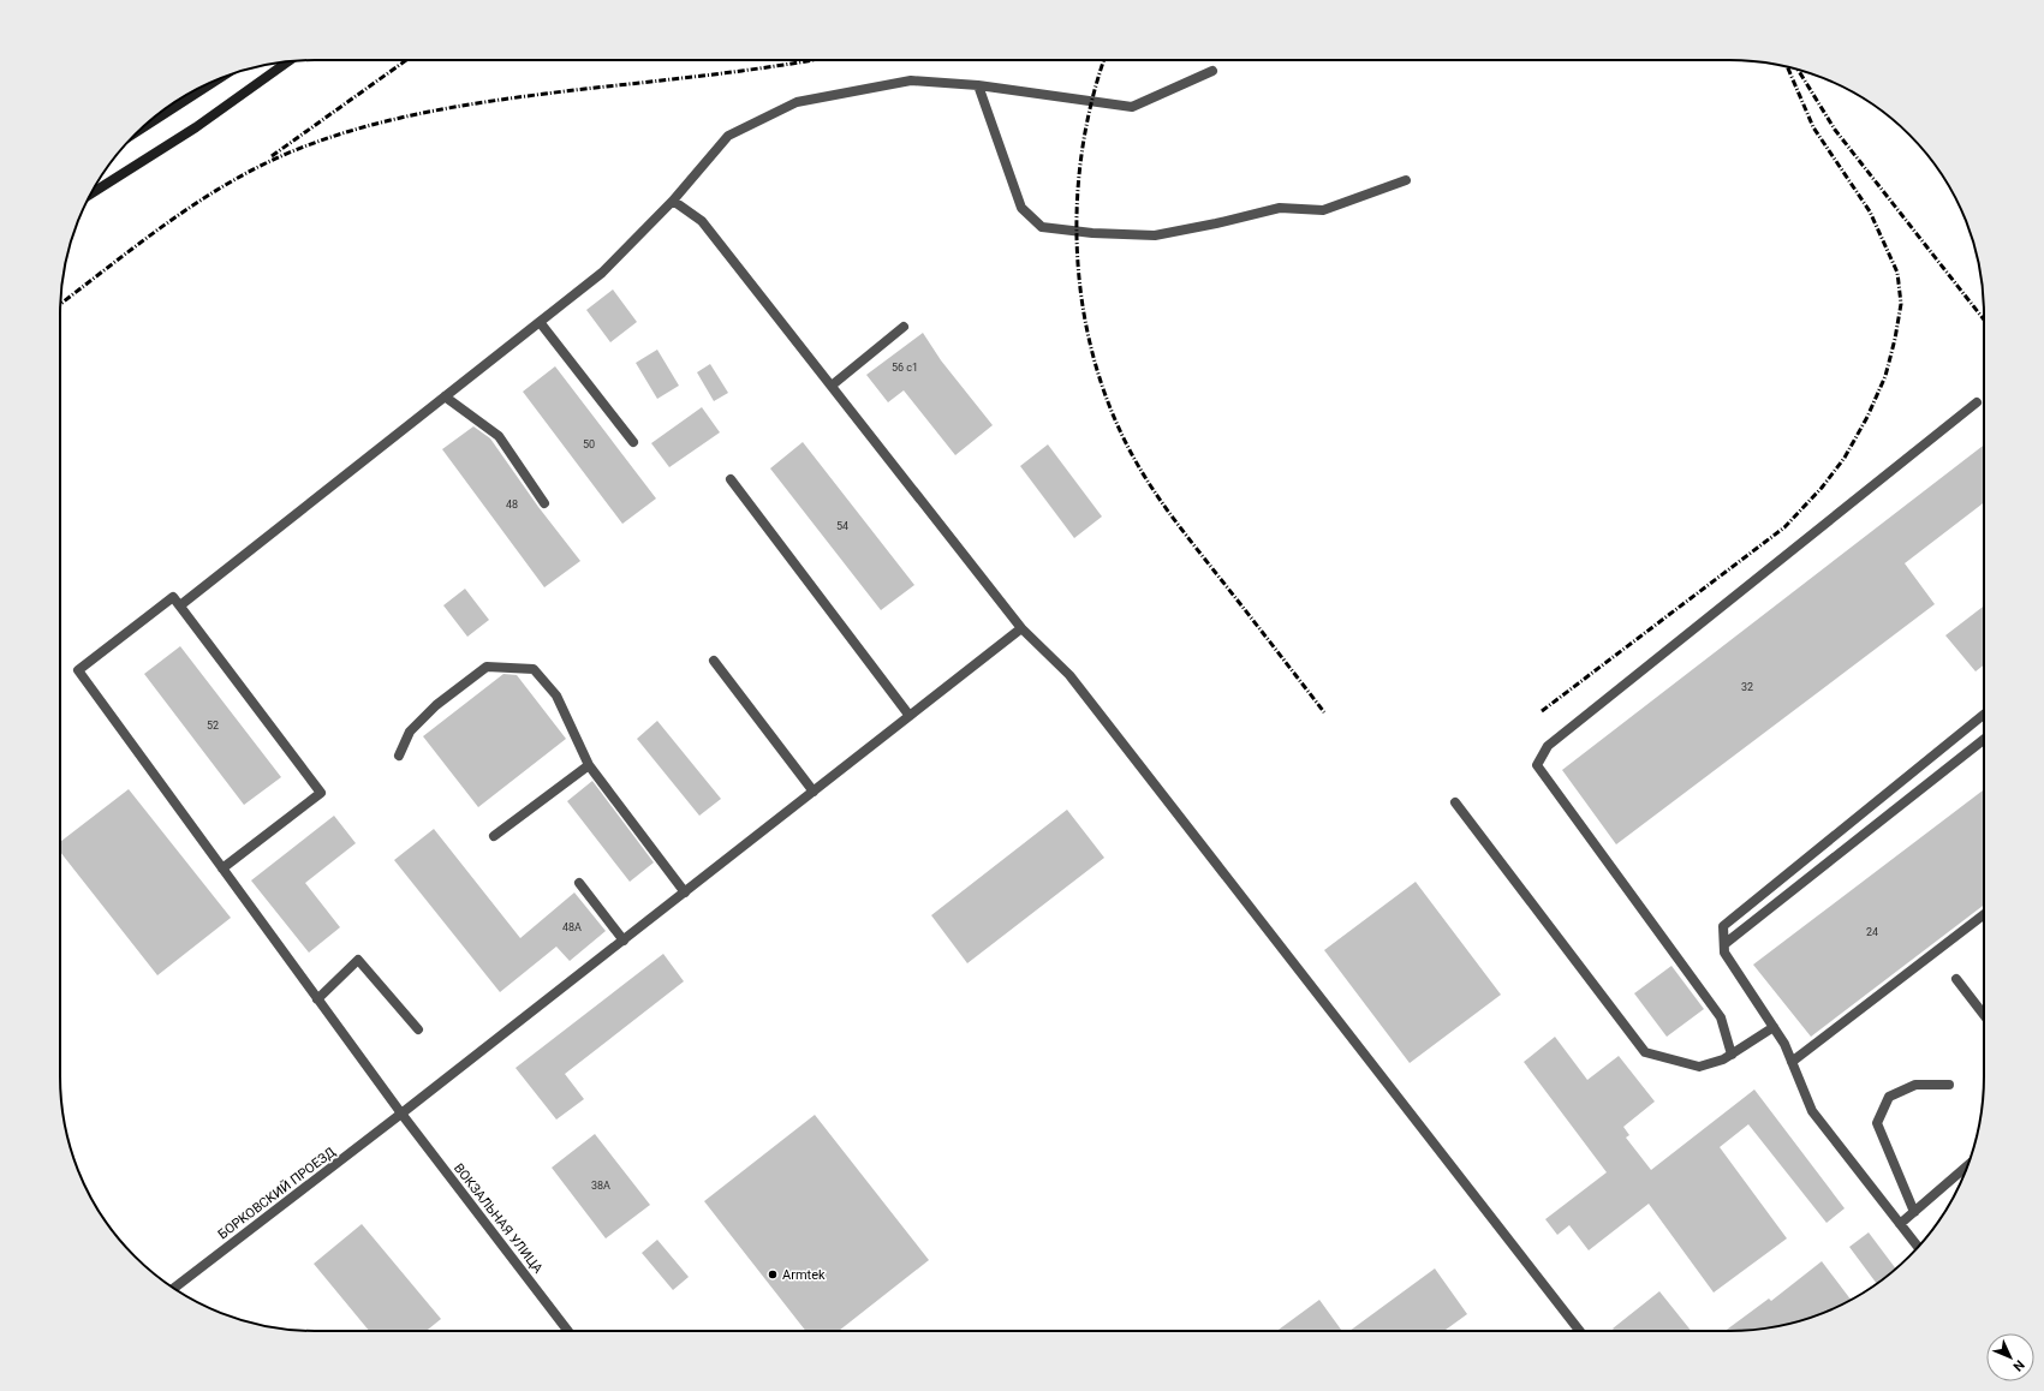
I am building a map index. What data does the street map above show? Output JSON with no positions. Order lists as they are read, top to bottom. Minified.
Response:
{"streets":{"street":["БОРКОВСКИЙ ПРОЕЗД","ВОКЗАЛЬНАЯ УЛИЦА"]},"crossings":[["БОРКОВСКИЙ ПРОЕЗД","ВОКЗАЛЬНАЯ УЛИЦА"]],"places":["Armtek"],"house_numbers":["56 с1","50","48","54","32","52","48А","24","38А"],"north":"bottom right"}
